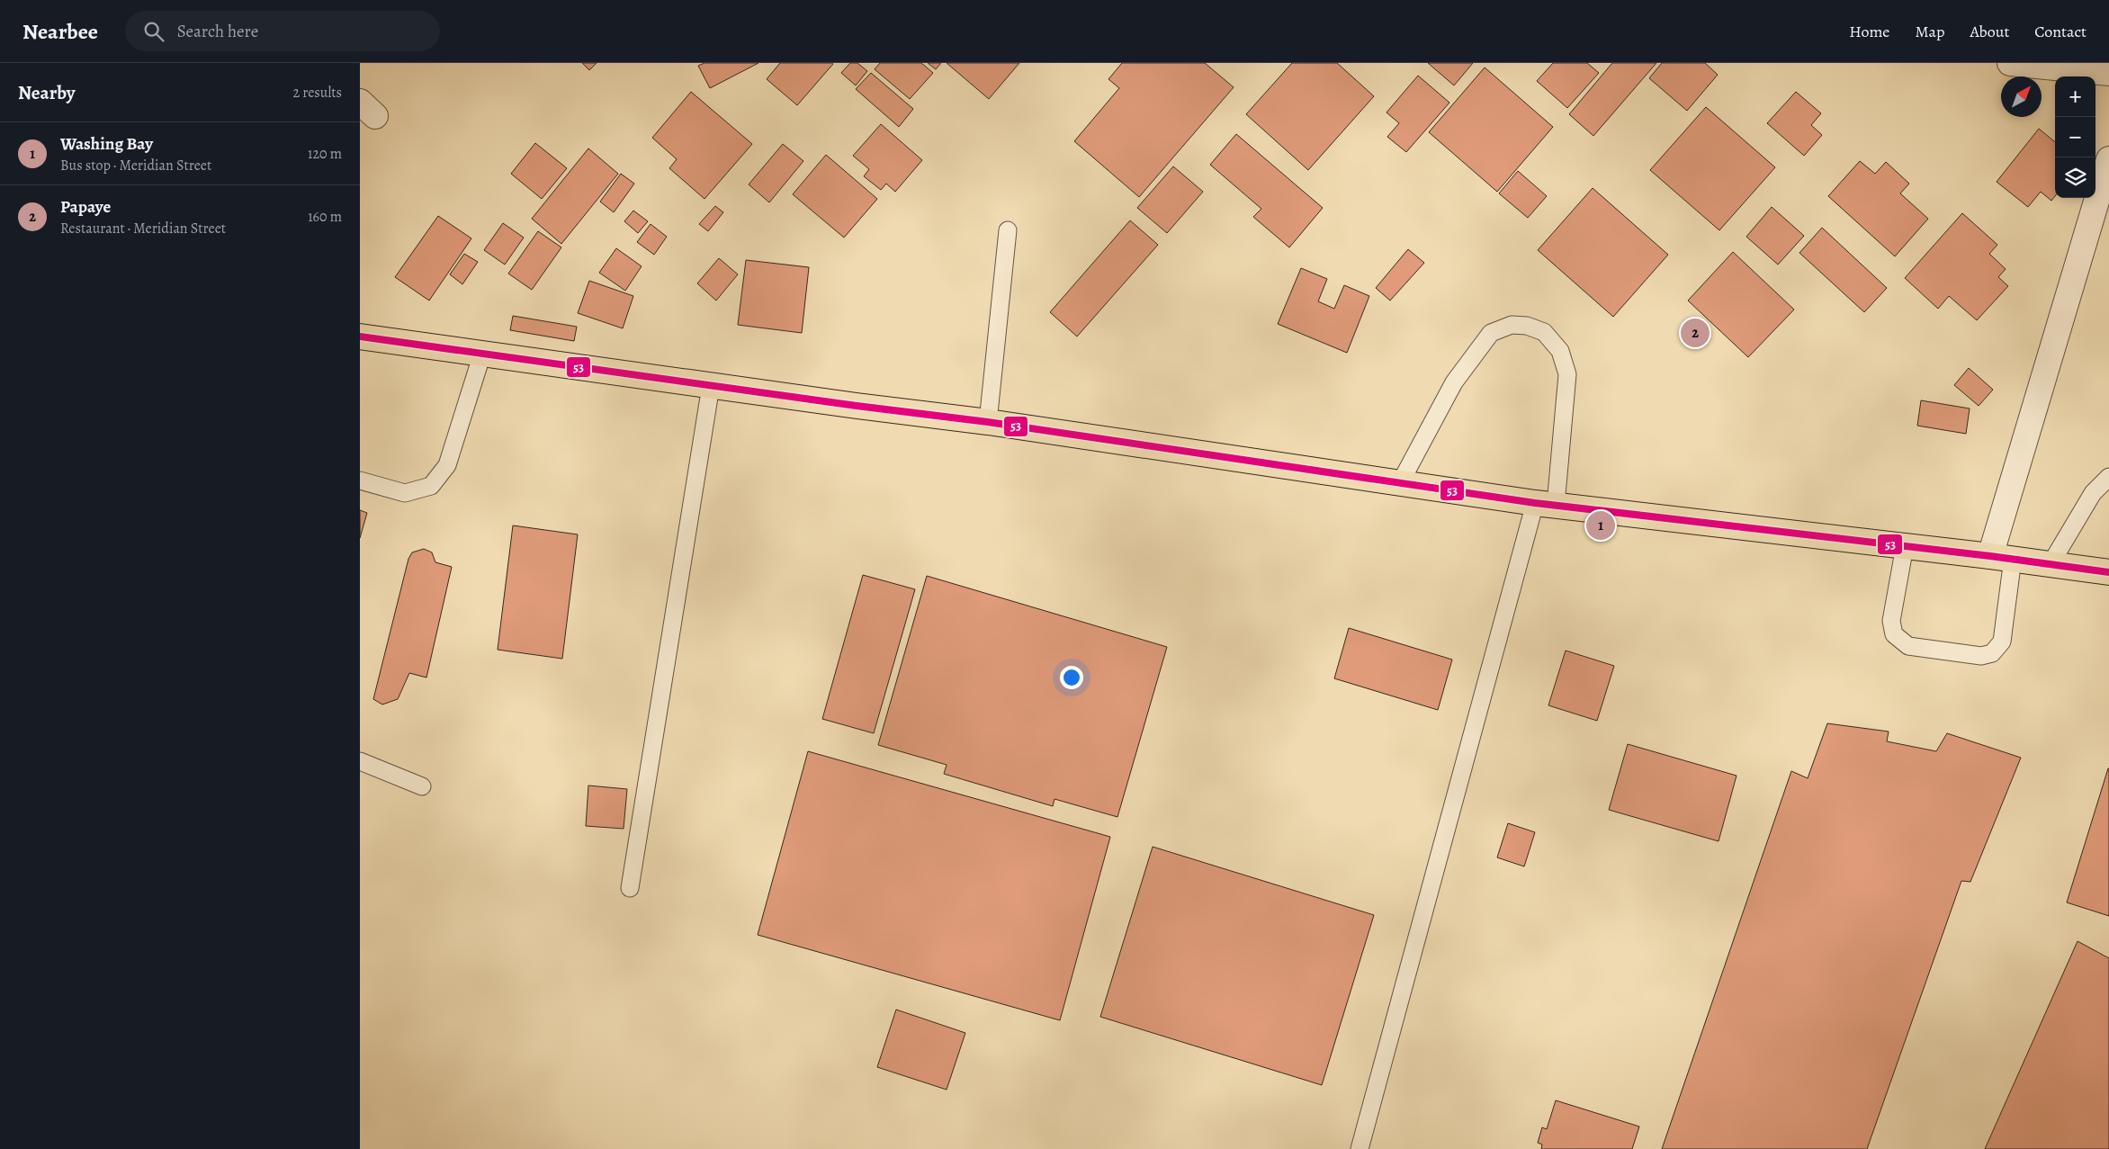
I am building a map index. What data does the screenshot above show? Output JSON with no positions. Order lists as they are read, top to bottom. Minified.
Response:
{"lines":["transit line 53"],"north":"top right","page":{"header":"Nearbee","search":"Search here","nav":["Home","Map","About","Contact"],"heading":["Nearby","2 results"],"map_buttons":["+","−"],"list":[{"mark":"1","name":"Washing Bay","note":"Bus stop · Meridian Street","value":"120 m"},{"mark":"2","name":"Papaye","note":"Restaurant · Meridian Street","value":"160 m"}],"pins":["2","1"]}}
